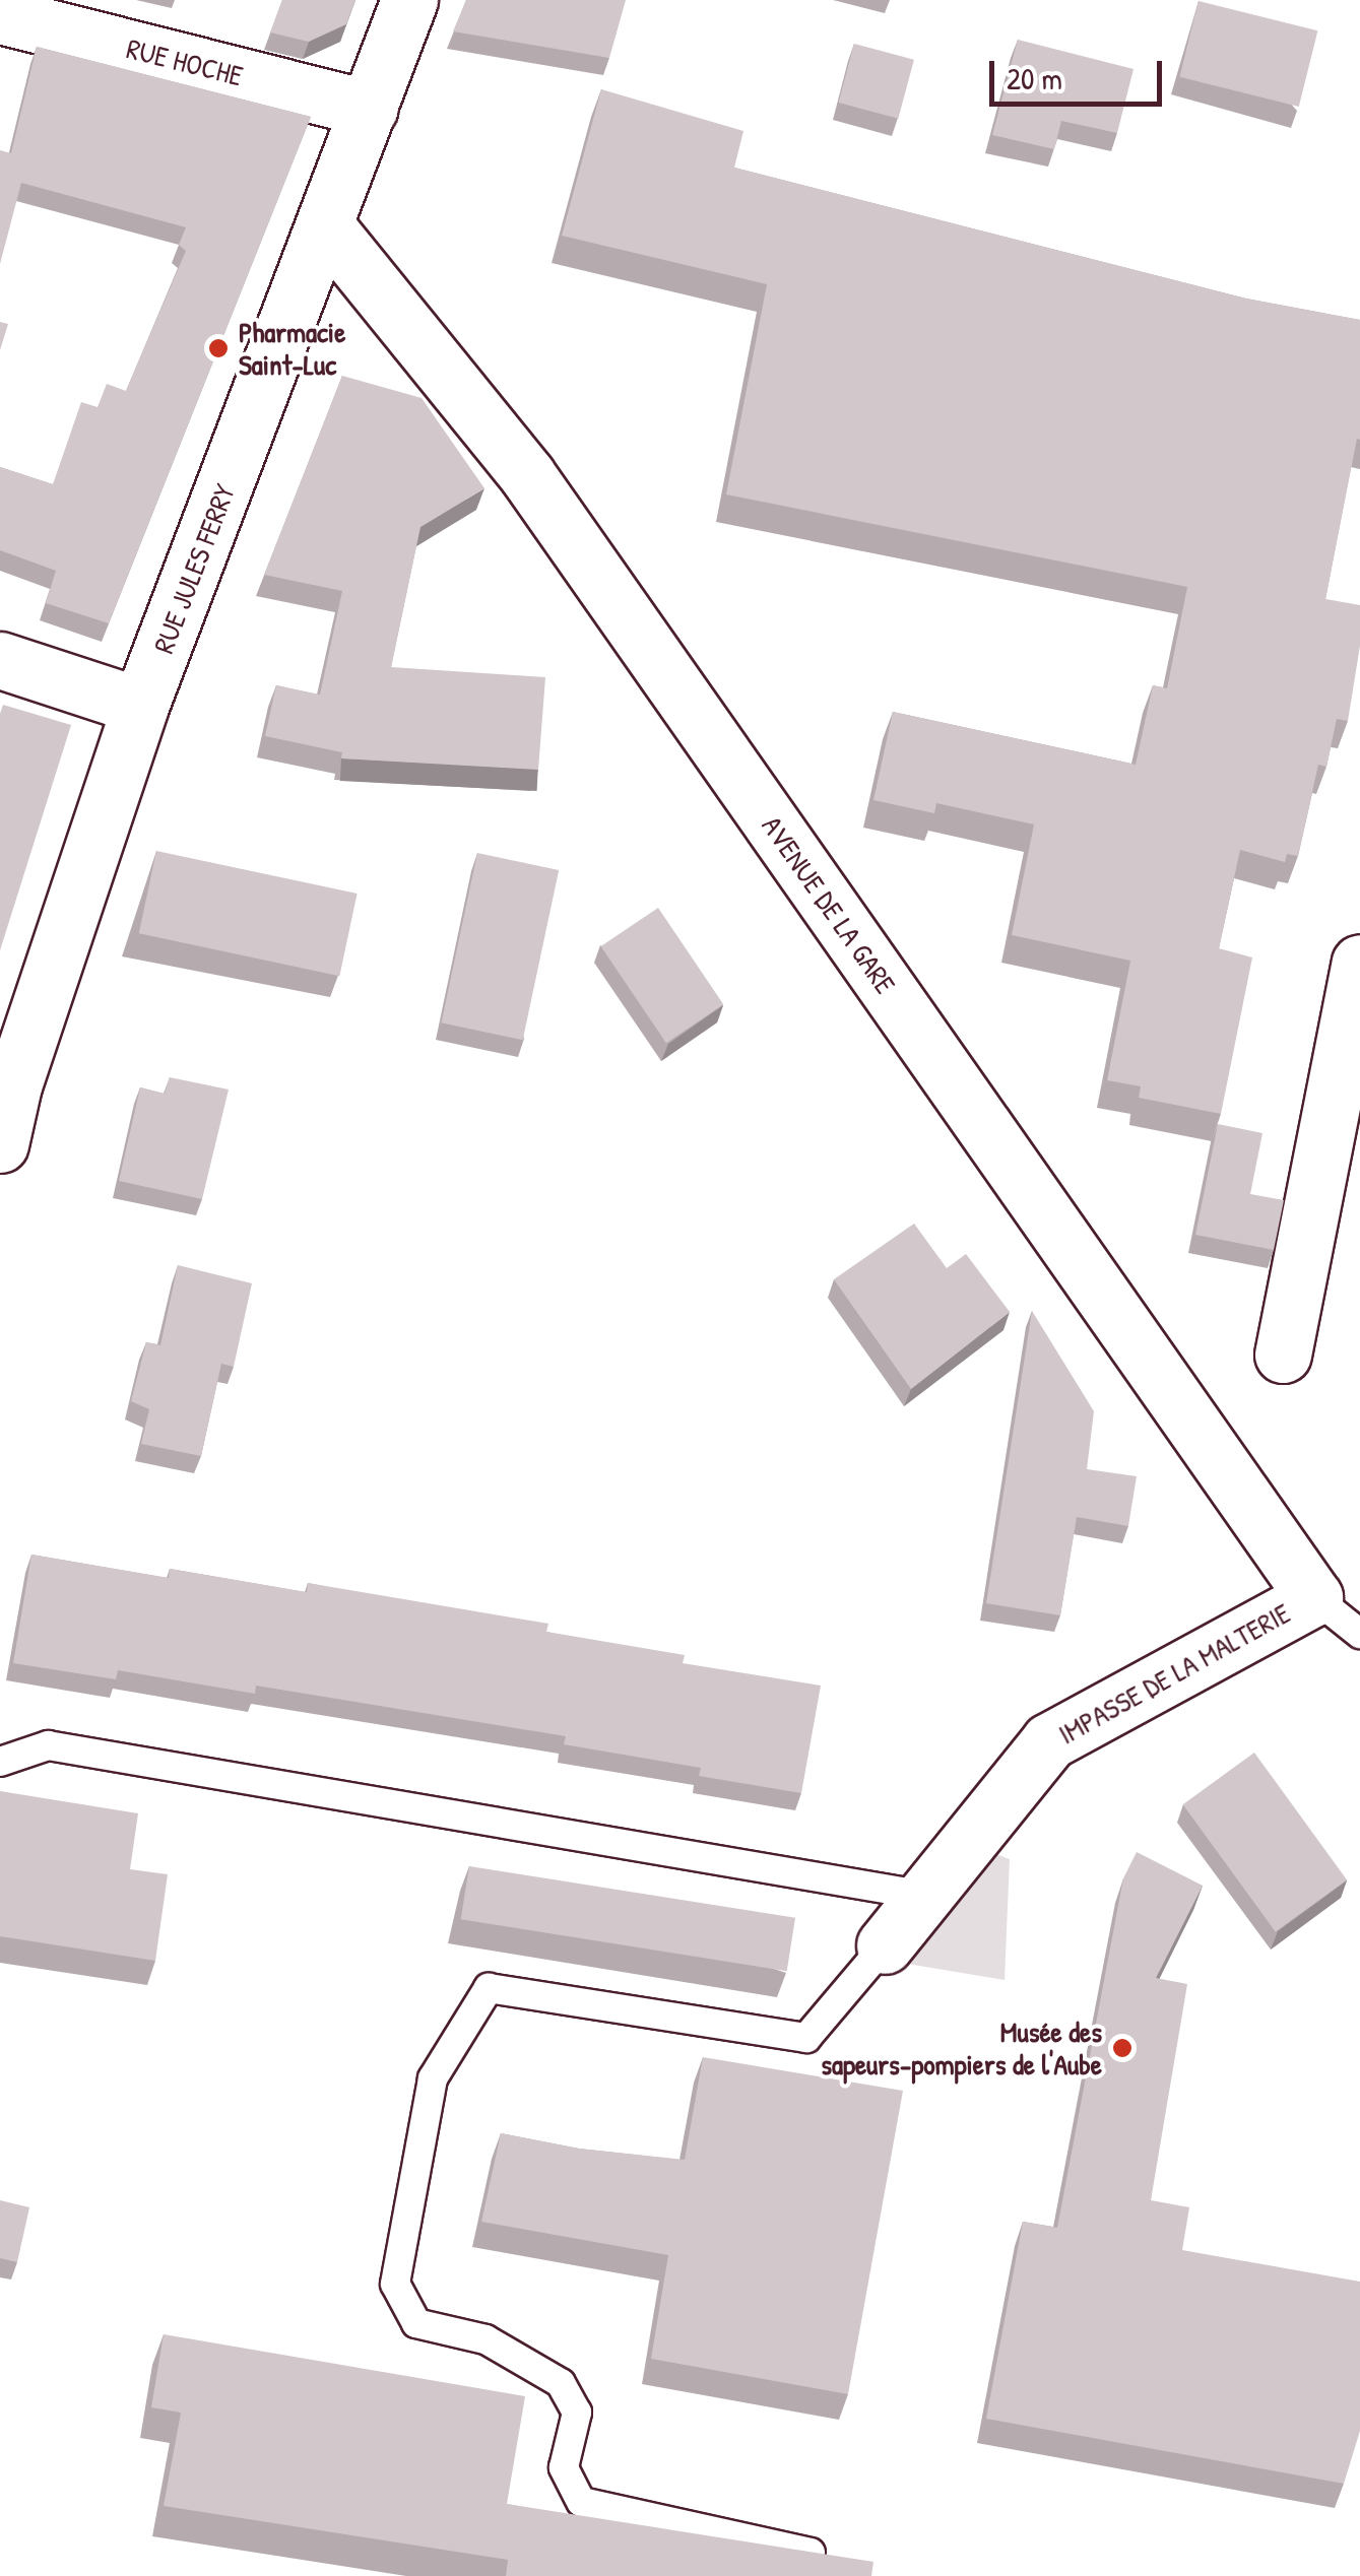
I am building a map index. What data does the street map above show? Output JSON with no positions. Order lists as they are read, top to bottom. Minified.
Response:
{"streets":{"street":["RUE HOCHE","RUE JULES FERRY","AVENUE DE LA GARE","IMPASSE DE LA MALTERIE"]},"crossings":[["RUE HOCHE","RUE JULES FERRY"],["RUE JULES FERRY","AVENUE DE LA GARE"],["AVENUE DE LA GARE","IMPASSE DE LA MALTERIE"]],"places":["Pharmacie Saint-Luc","Musée des sapeurs-pompiers de l'Aube"],"scale_bar":"20 m"}
